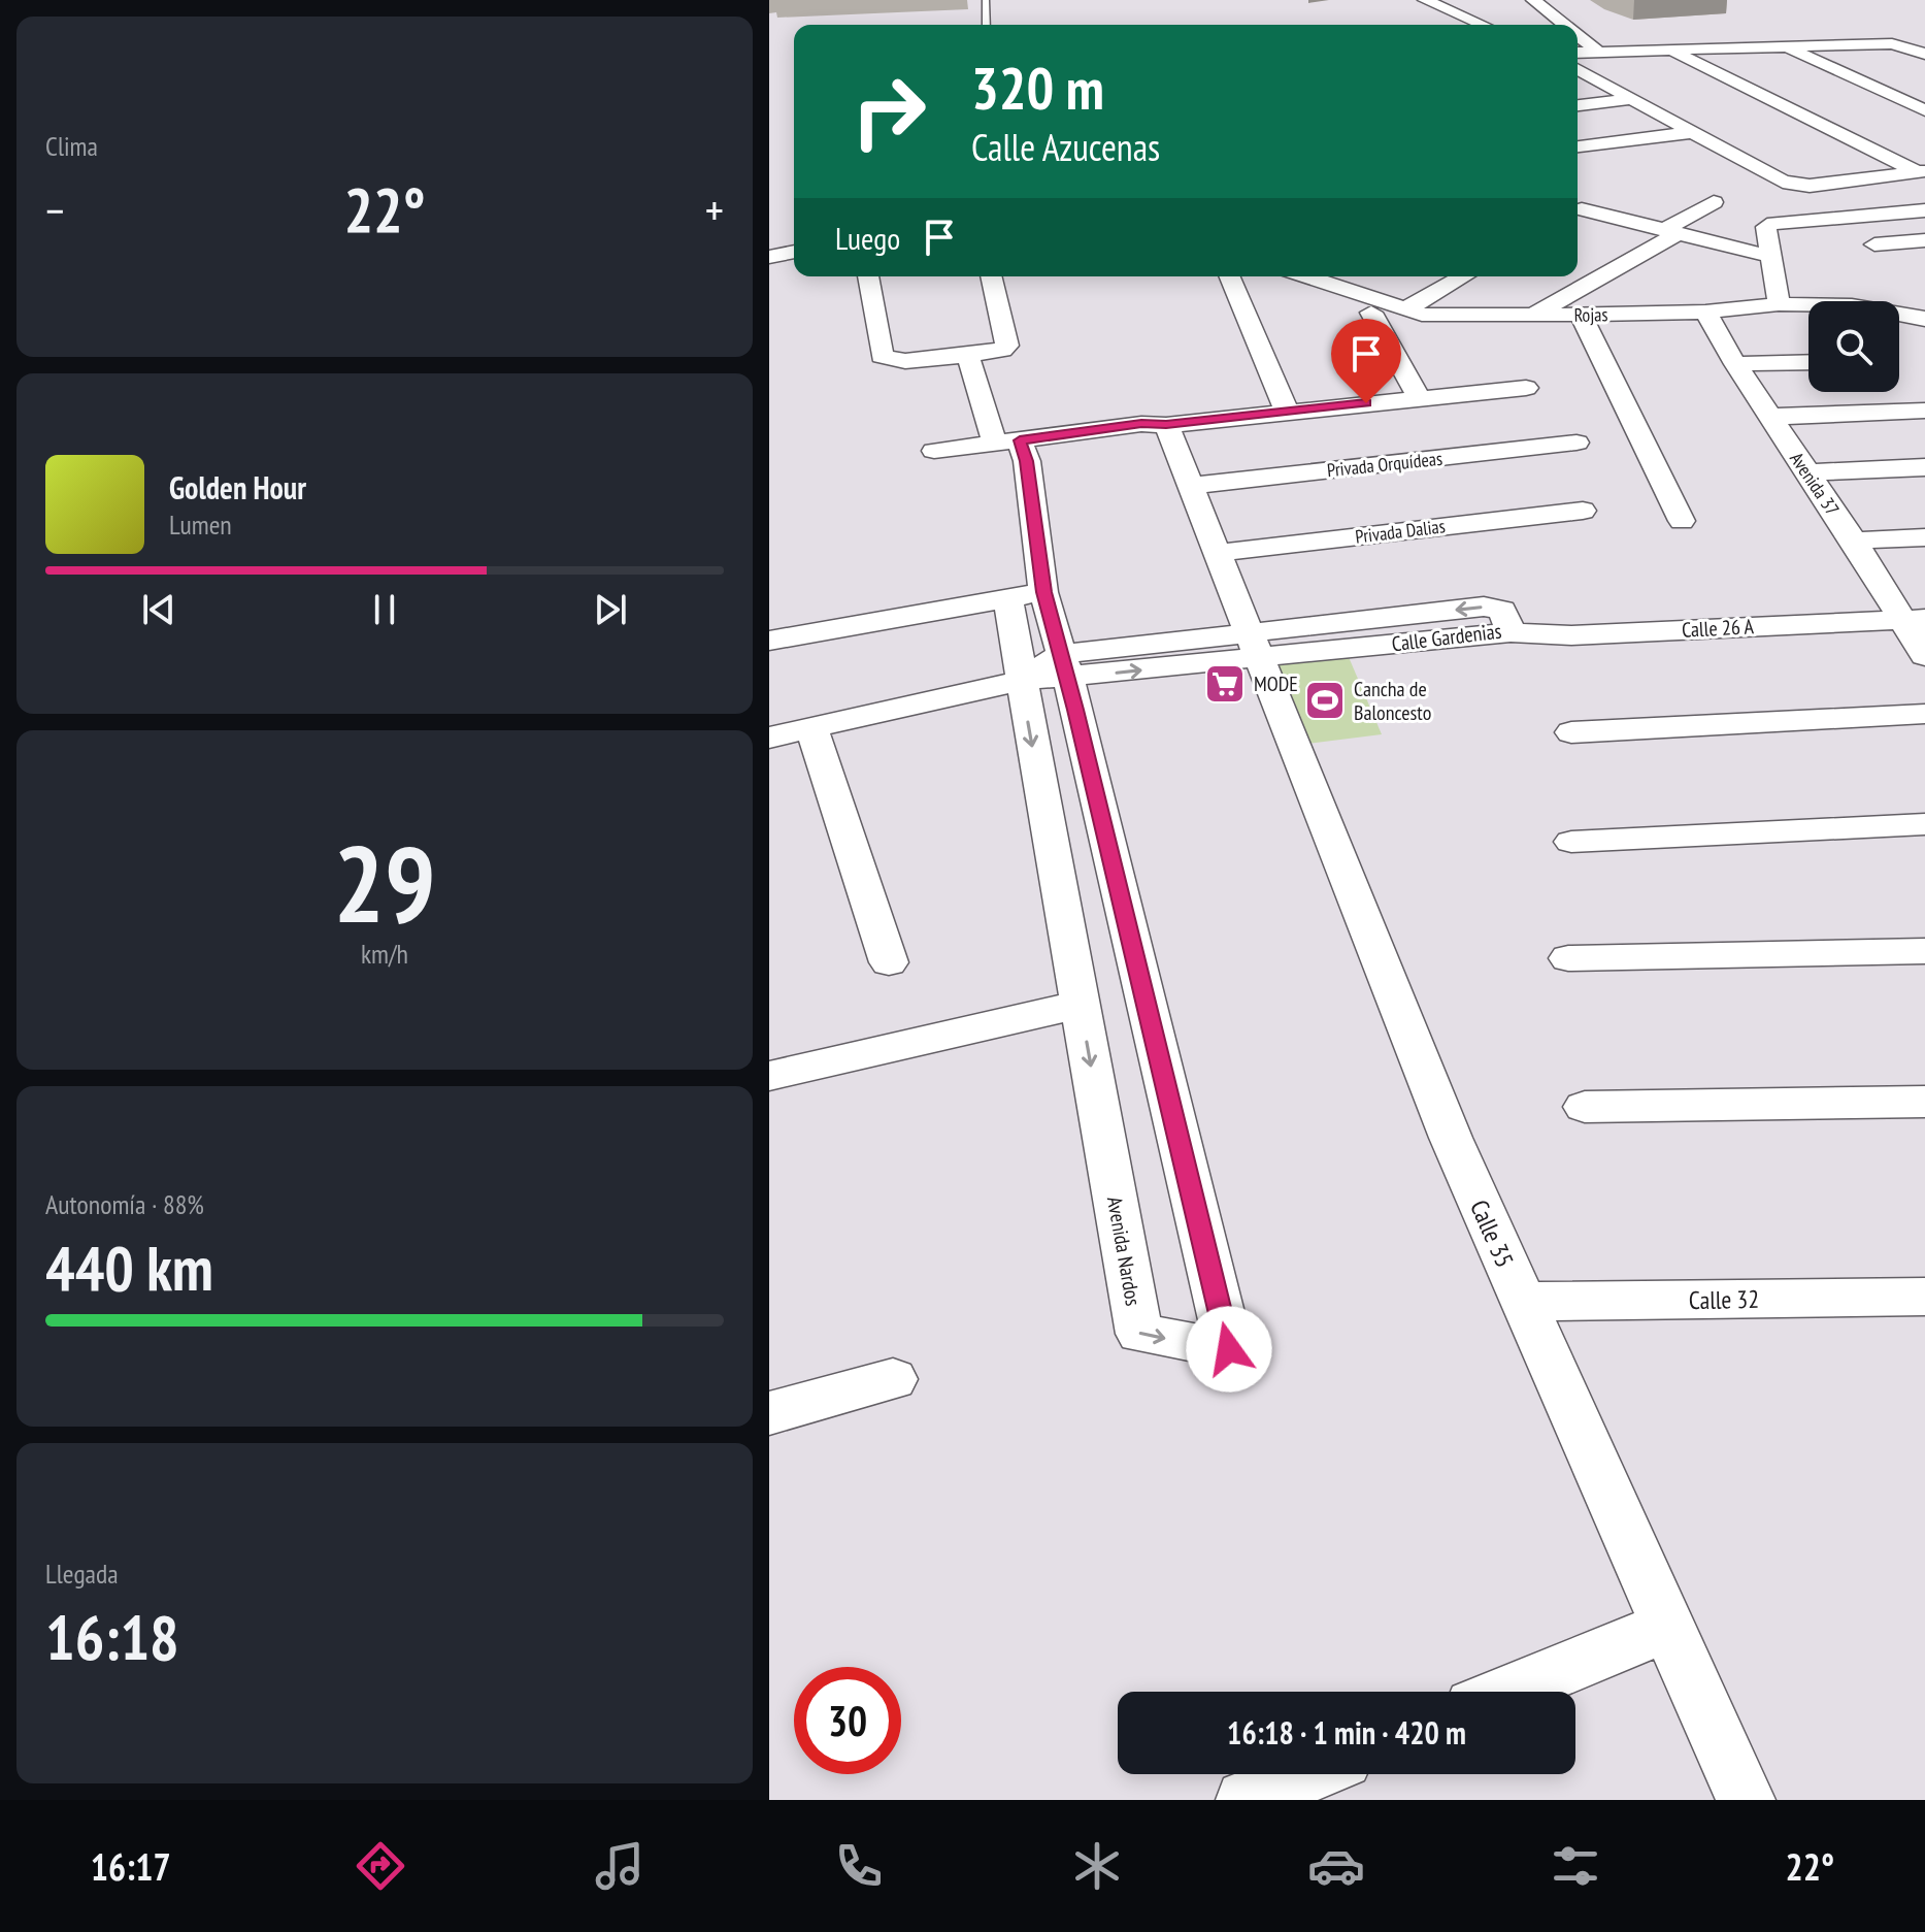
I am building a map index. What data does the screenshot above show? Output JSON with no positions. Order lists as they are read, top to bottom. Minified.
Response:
{"streets":{"street":["Rojas","Privada Orquídeas","Avenida 37","Privada Dalias","Calle 26 A","Calle Gardenias","Calle 35","Avenida Nardos","Calle 32"]},"crossings":[["Rojas","Avenida 37"],["Privada Orquídeas","Calle 35"],["Avenida 37","Calle 26 A"],["Privada Dalias","Calle 35"],["Calle 26 A","Calle Gardenias"],["Calle Gardenias","Calle 35"],["Calle Gardenias","Avenida Nardos"],["Calle 35","Calle 32"]],"places":{"supermarket":["MODE"],"sports":["Cancha de Baloncesto"]},"page":{"tile":["Clima",["29","km/h"],["Autonomía · 88%","440 km"],["Llegada","16:18"]],"turn":["320 m","Calle Azucenas"],"heat":["−","22°","+"],"then":"Luego","song":["Golden Hour","Lumen"],"limit":"30","trip":"16:18 · 1 min · 420 m","tabs":["16:17","22°"]}}
